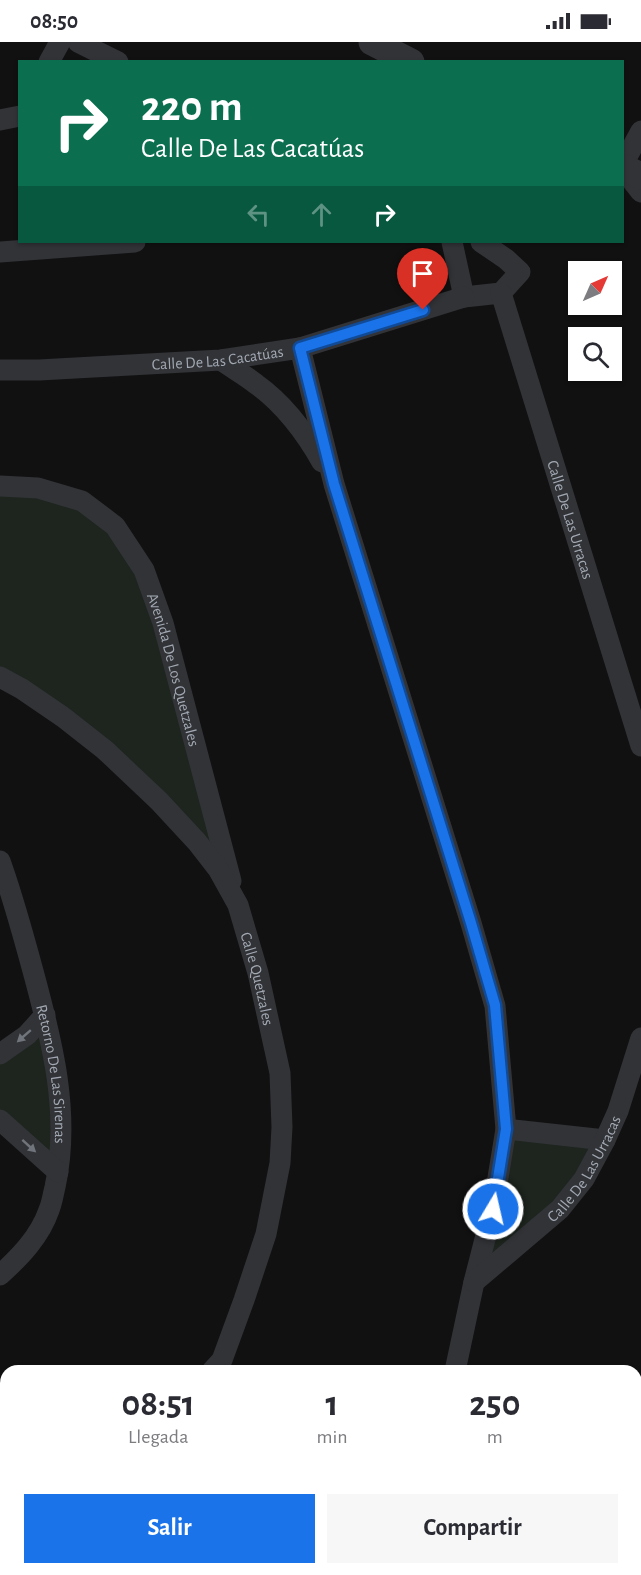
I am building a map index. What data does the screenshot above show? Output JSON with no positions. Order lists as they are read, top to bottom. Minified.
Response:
{"streets":{"street":["Calle De Las Cacatúas","Calle De Las Urracas","Avenida De Los Quetzales","Calle Quetzales","Retorno De Las Sirenas"]},"crossings":[["Calle De Las Cacatúas","Calle De Las Urracas"],["Avenida De Los Quetzales","Calle Quetzales"]],"north":"top right","page":{"status":"08:50","turn":["220 m","Calle De Las Cacatúas"],"eta":["08:51","Llegada","1","min","250","m"],"buttons":["Salir","Compartir"]}}
